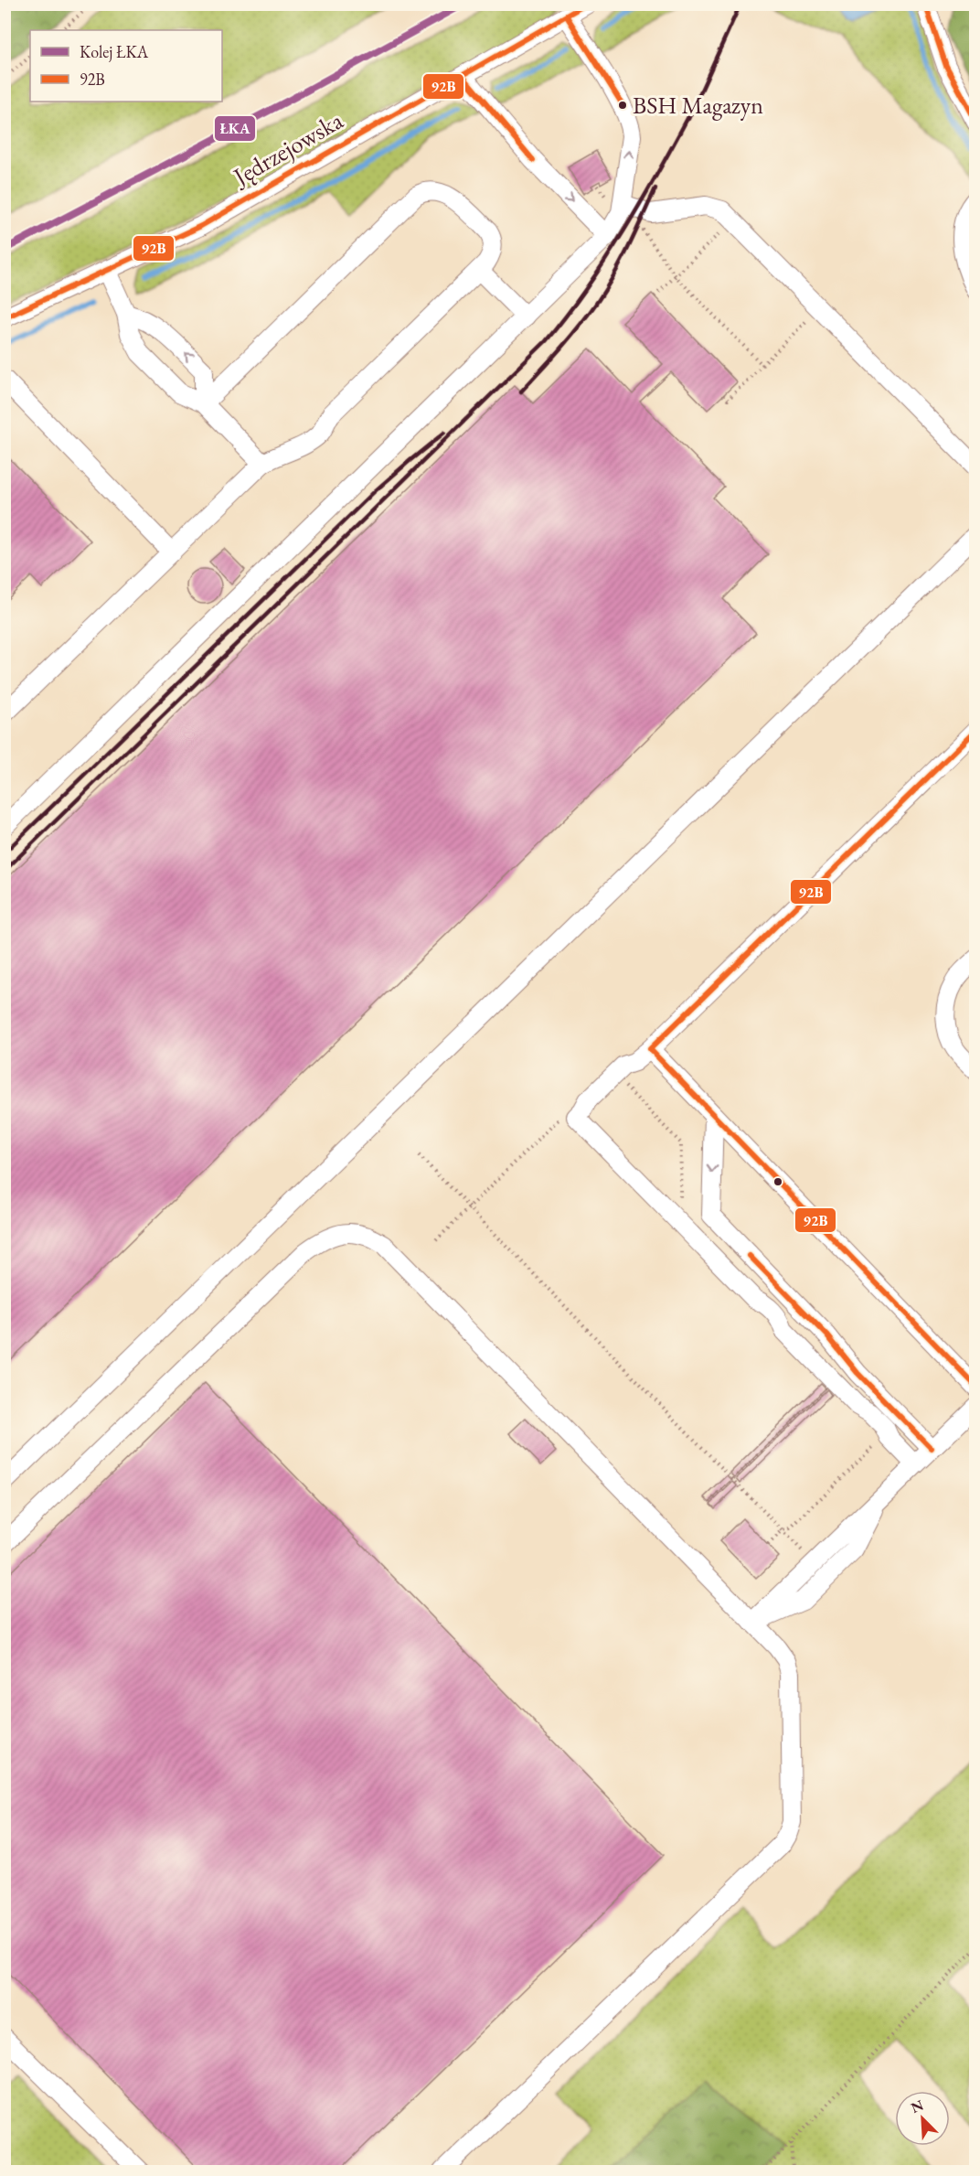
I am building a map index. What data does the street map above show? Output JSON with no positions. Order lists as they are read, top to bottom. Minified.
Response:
{"streets":{"street":["Jędrzejowska"]},"places":["BSH Magazyn"],"lines":["rail line ŁKA","transit line 92B"],"legend":["Kolej ŁKA","92B"],"north":"top left"}
